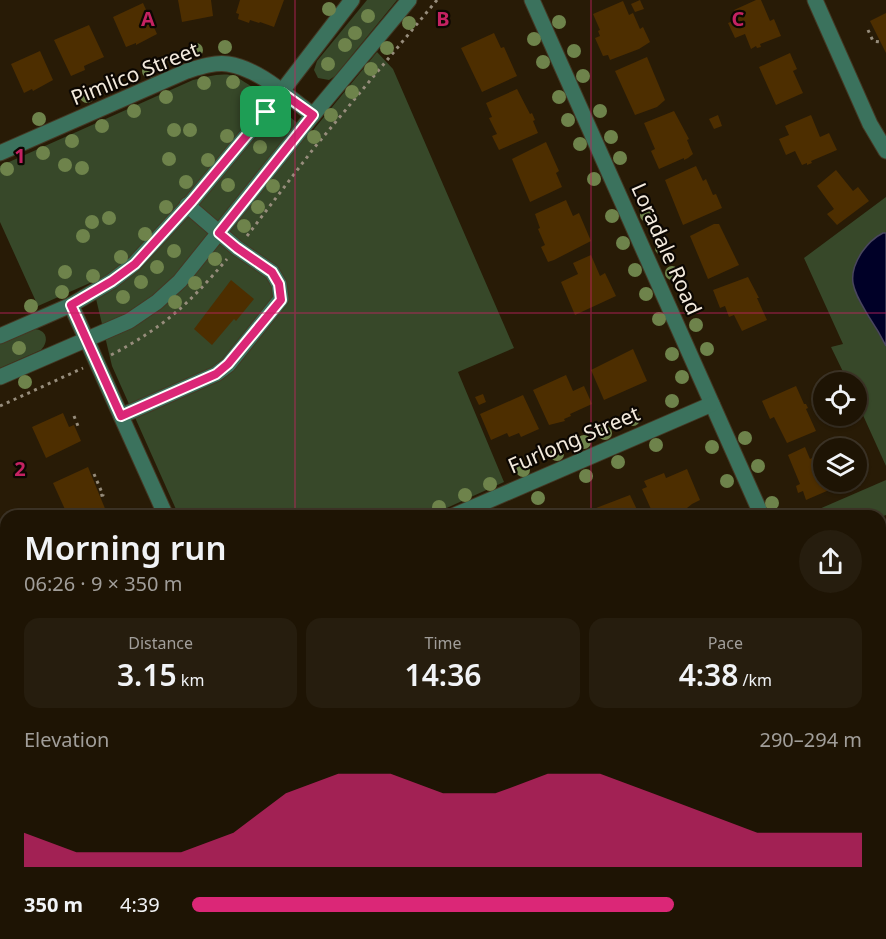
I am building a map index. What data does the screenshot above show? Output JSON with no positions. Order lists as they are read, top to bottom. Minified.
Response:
{"streets":{"street":["Pimlico Street","Loradale Road","Furlong Street"]},"crossings":[["Loradale Road","Furlong Street"]],"page":{"heading":["Morning run","06:26 · 9 × 350 m"],"stats":[["Distance","3.15 km"],["Time","14:36"],["Pace","4:38 /km"]],"chart":["Elevation","290–294 m"],"list":[{"name":"350 m","note":"4:39"}]},"grid":{"columns":["A","B","C"],"rows":["1","2"]}}
